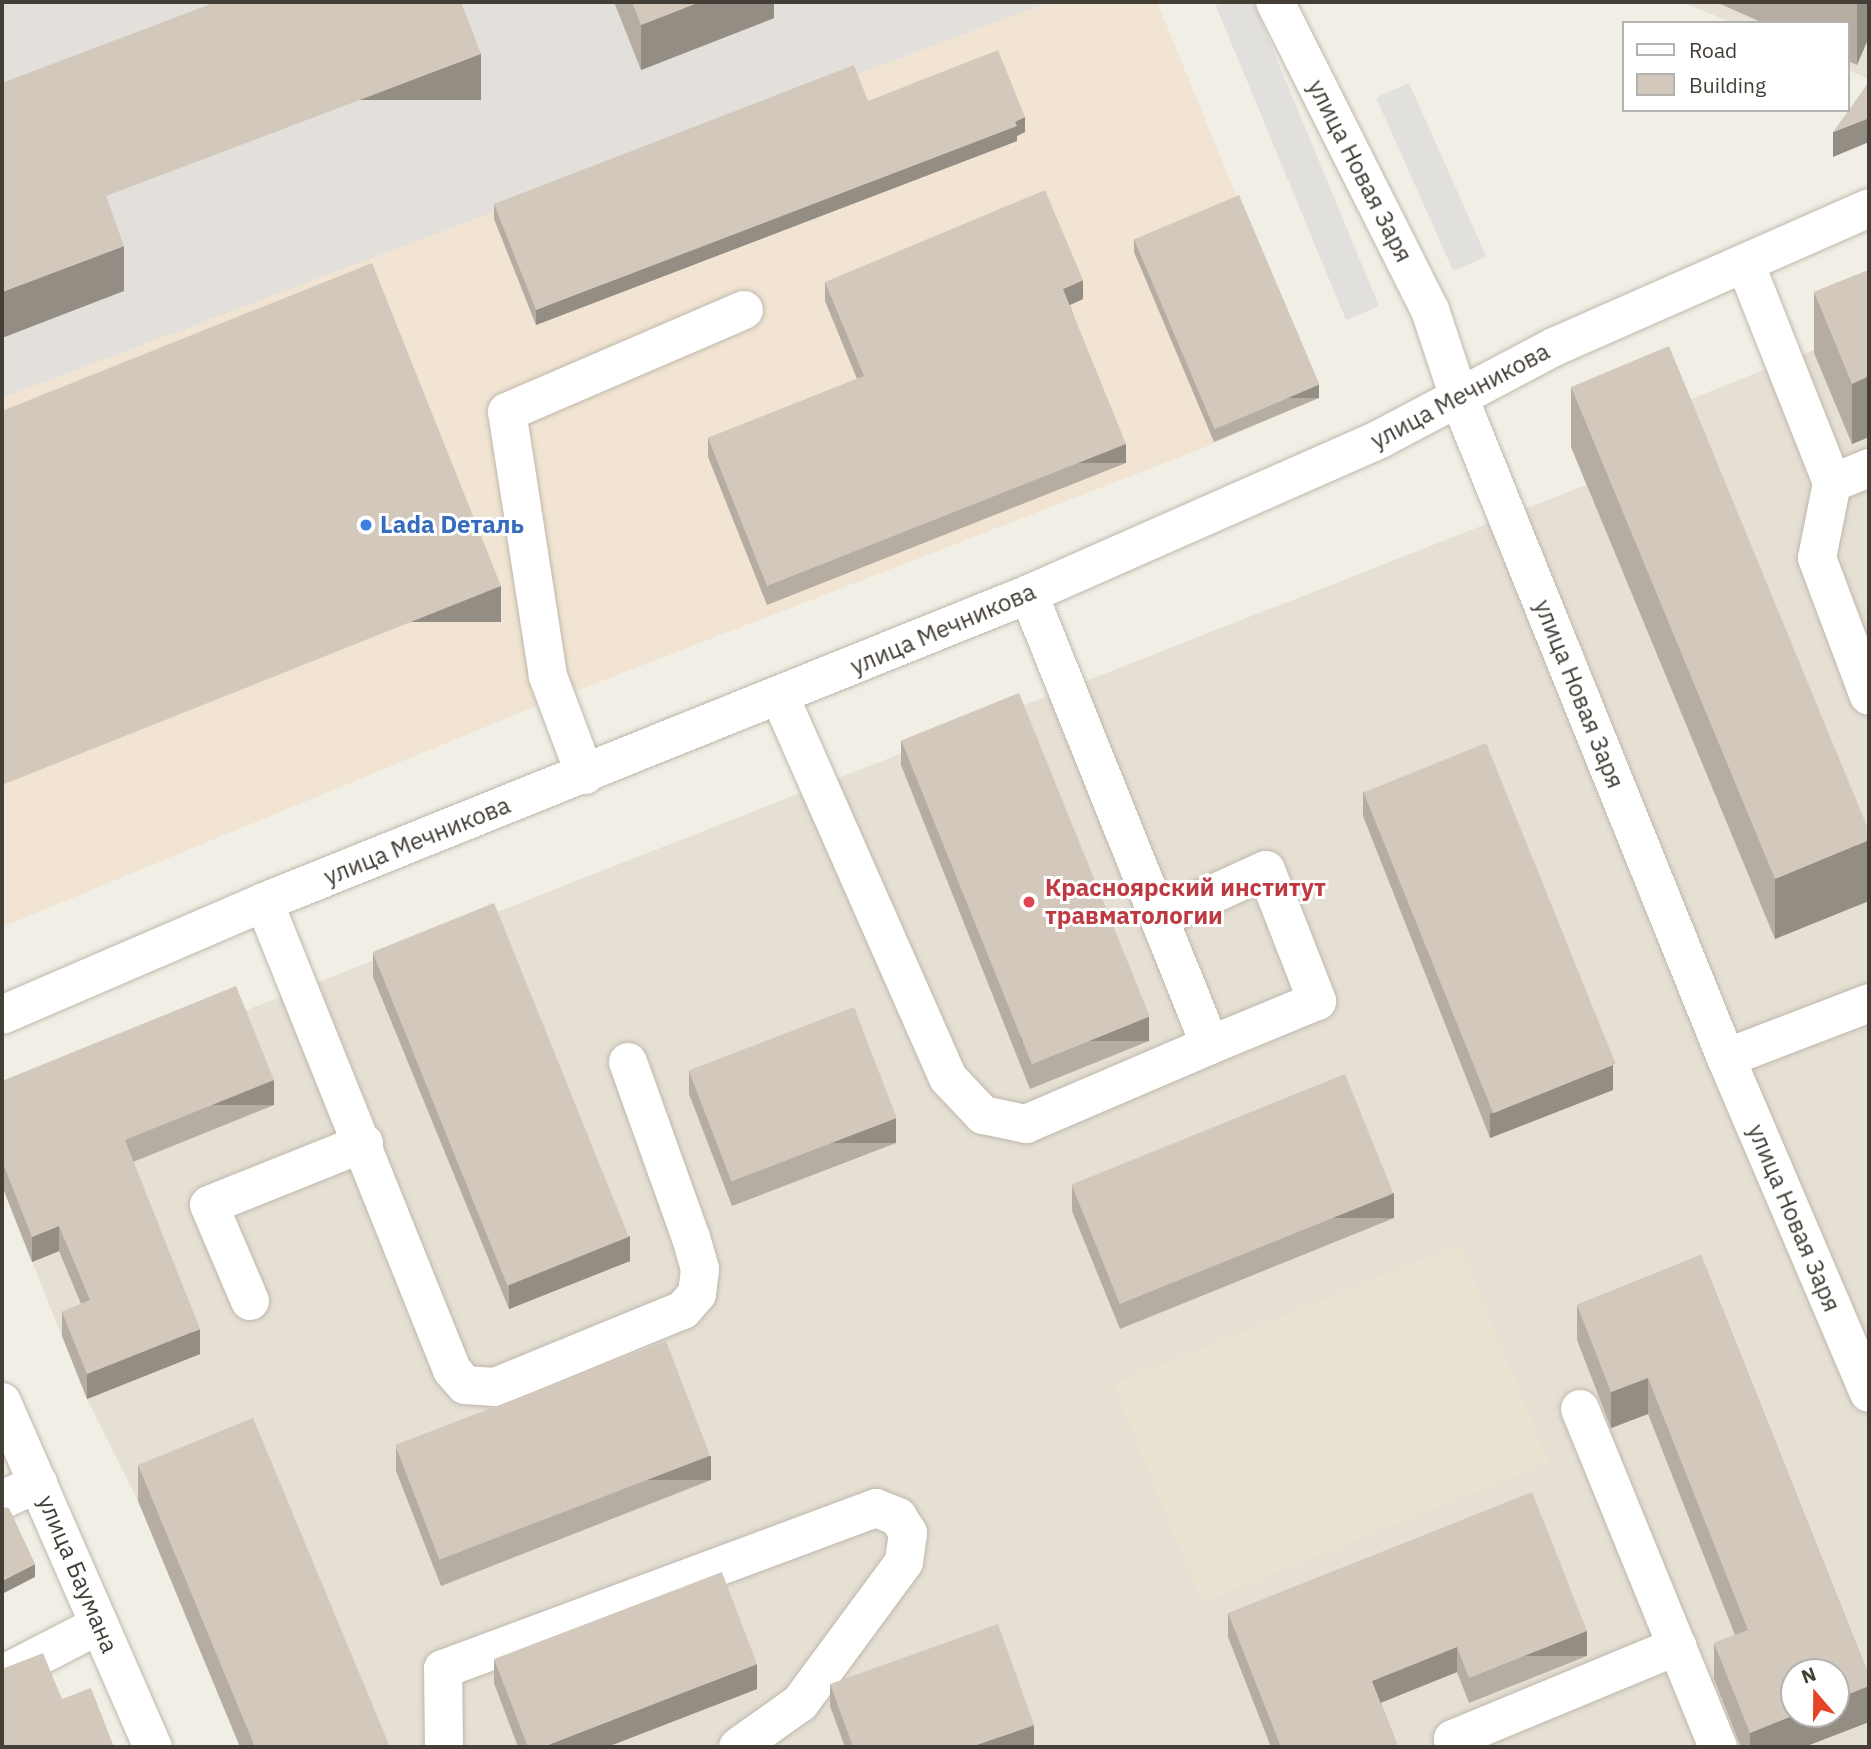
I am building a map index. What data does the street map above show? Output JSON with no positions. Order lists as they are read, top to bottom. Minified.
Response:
{"streets":{"street":["улица Новая Заря","улица Мечникова","улица Баумана"]},"crossings":[["улица Новая Заря","улица Мечникова"]],"places":["Lada Dеталь","Красноярский институт травматологии"],"legend":["Road","Building"],"north":"top"}
